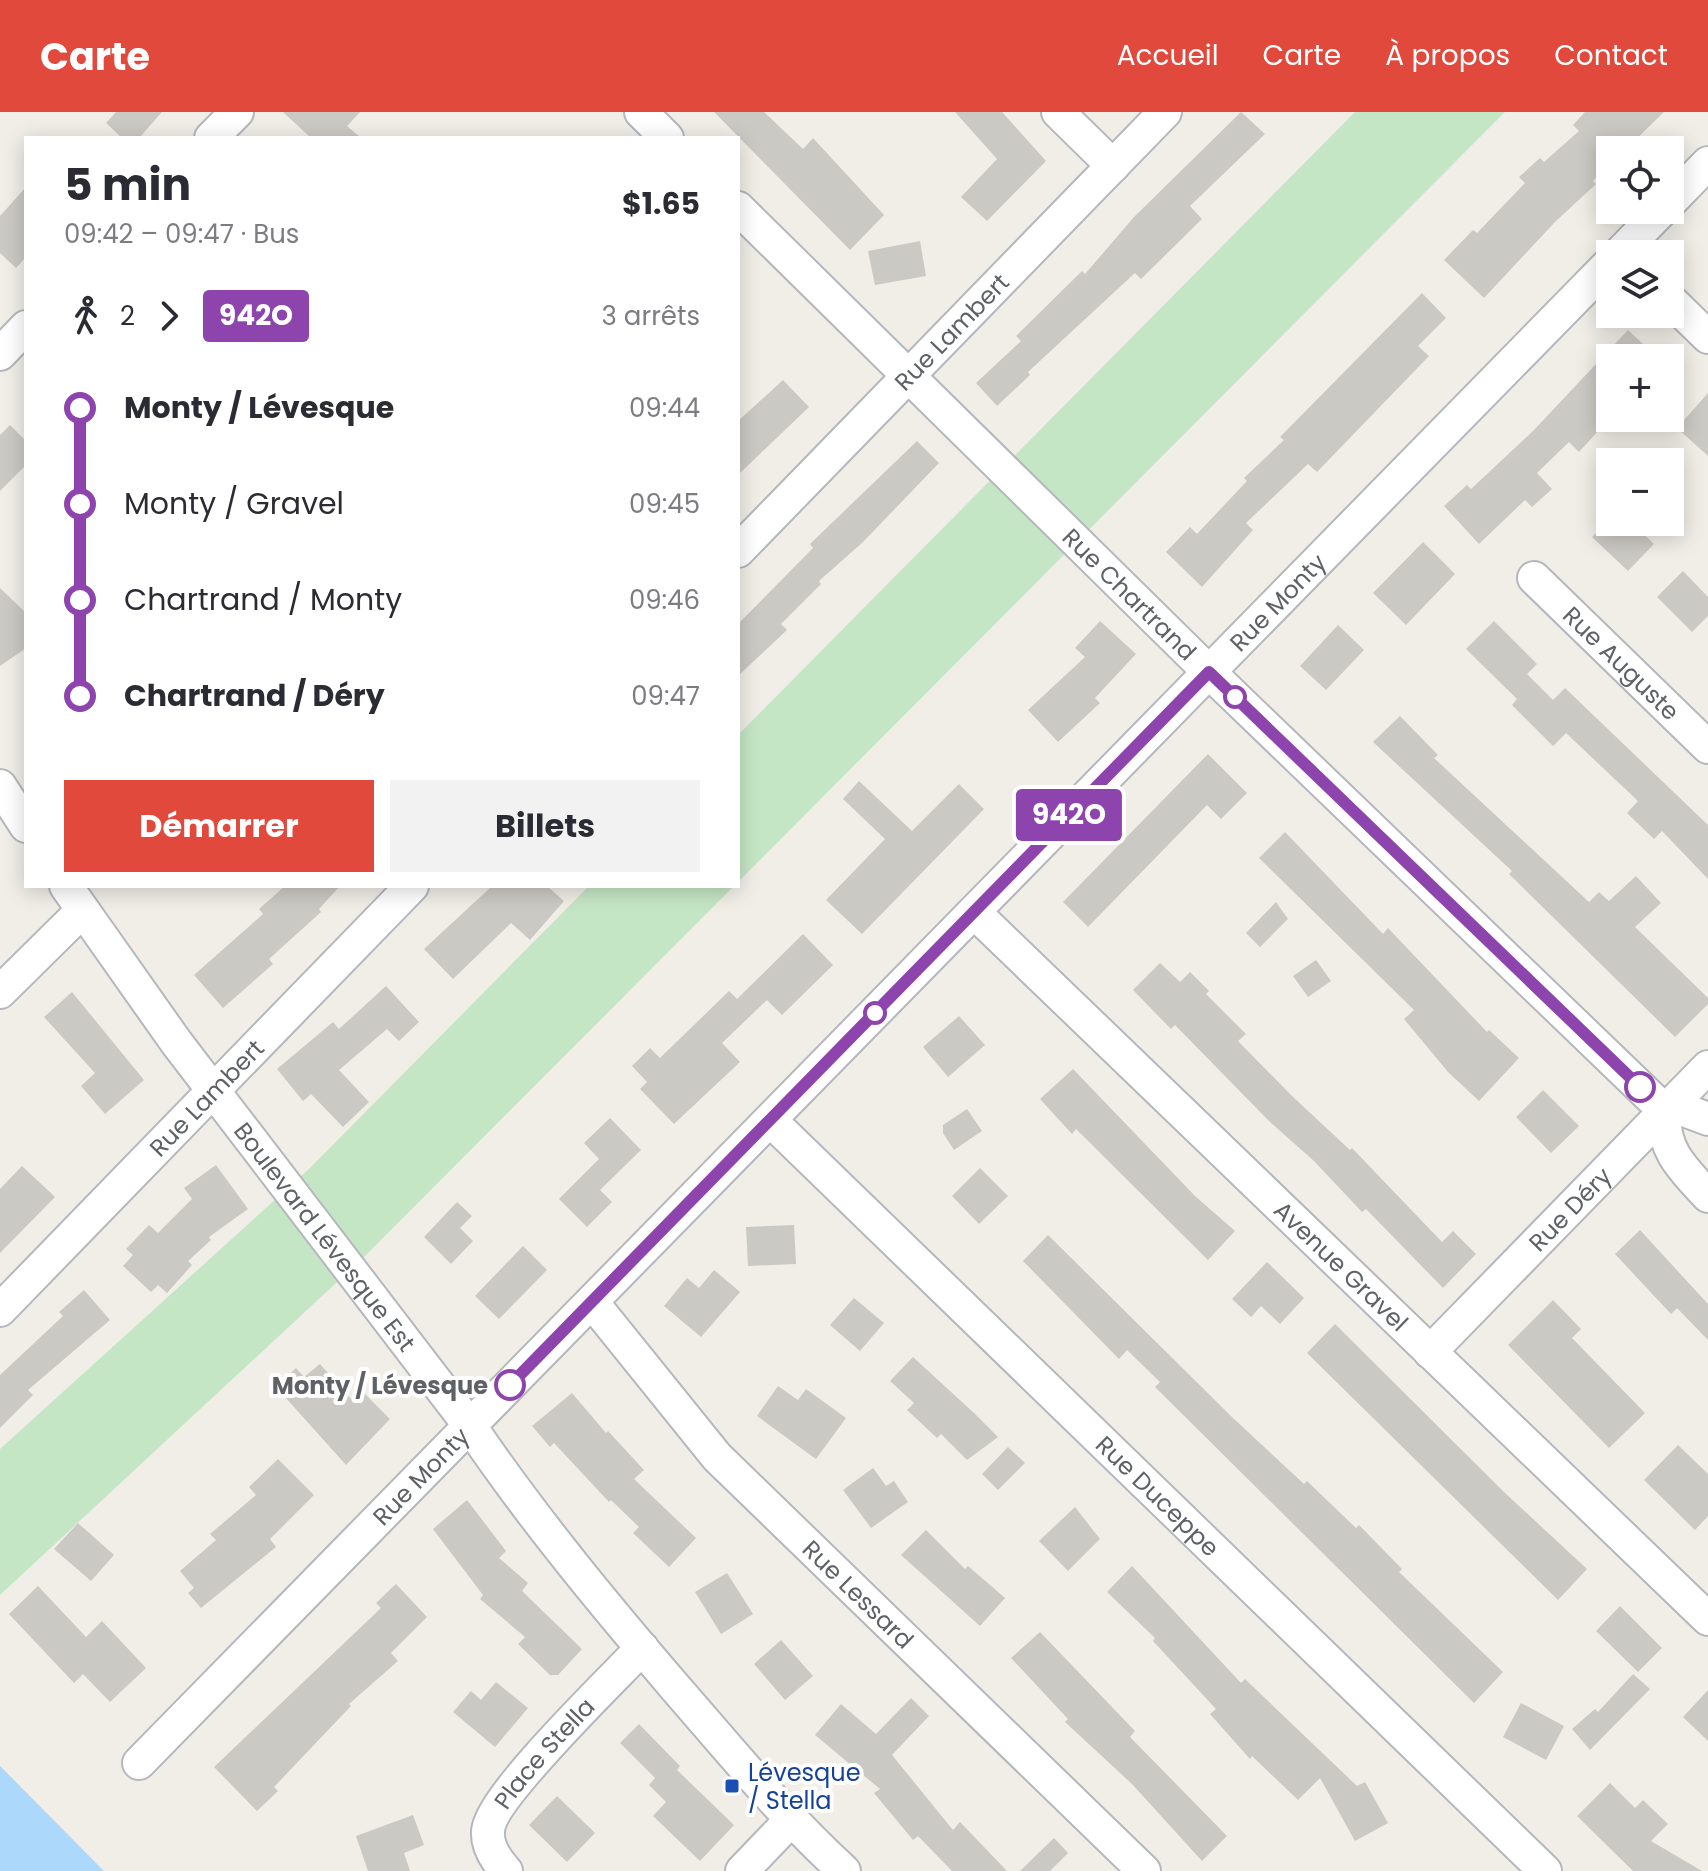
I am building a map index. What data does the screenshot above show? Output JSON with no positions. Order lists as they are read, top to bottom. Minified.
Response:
{"streets":{"street":["Rue Lambert","Rue Chartrand","Rue Monty","Rue Auguste","Rue Déry","Boulevard Lévesque Est","Avenue Gravel","Rue Duceppe","Rue Lessard","Place Stella"]},"crossings":[["Rue Lambert","Rue Chartrand"],["Rue Lambert","Boulevard Lévesque Est"],["Rue Chartrand","Rue Monty"],["Rue Chartrand","Rue Déry"],["Rue Monty","Boulevard Lévesque Est"],["Rue Monty","Avenue Gravel"],["Rue Monty","Rue Duceppe"],["Rue Monty","Rue Lessard"],["Rue Déry","Avenue Gravel"],["Boulevard Lévesque Est","Place Stella"]],"places":{"other":["Monty / Lévesque"],"transit":["Lévesque / Stella"]},"lines":["bus line 942O"],"page":{"header":"Carte","nav":["Accueil","Carte","À propos","Contact"],"on_map":"942O","map_buttons":["+","−"],"heading":["5 min","09:42 – 09:47 · Bus","$1.65"],"legs":["2","942O","3 arrêts"],"list":[{"name":"Monty / Lévesque","value":"09:44"},{"name":"Monty / Gravel","value":"09:45"},{"name":"Chartrand / Monty","value":"09:46"},{"name":"Chartrand / Déry","value":"09:47"}],"buttons":["Démarrer","Billets"]}}
